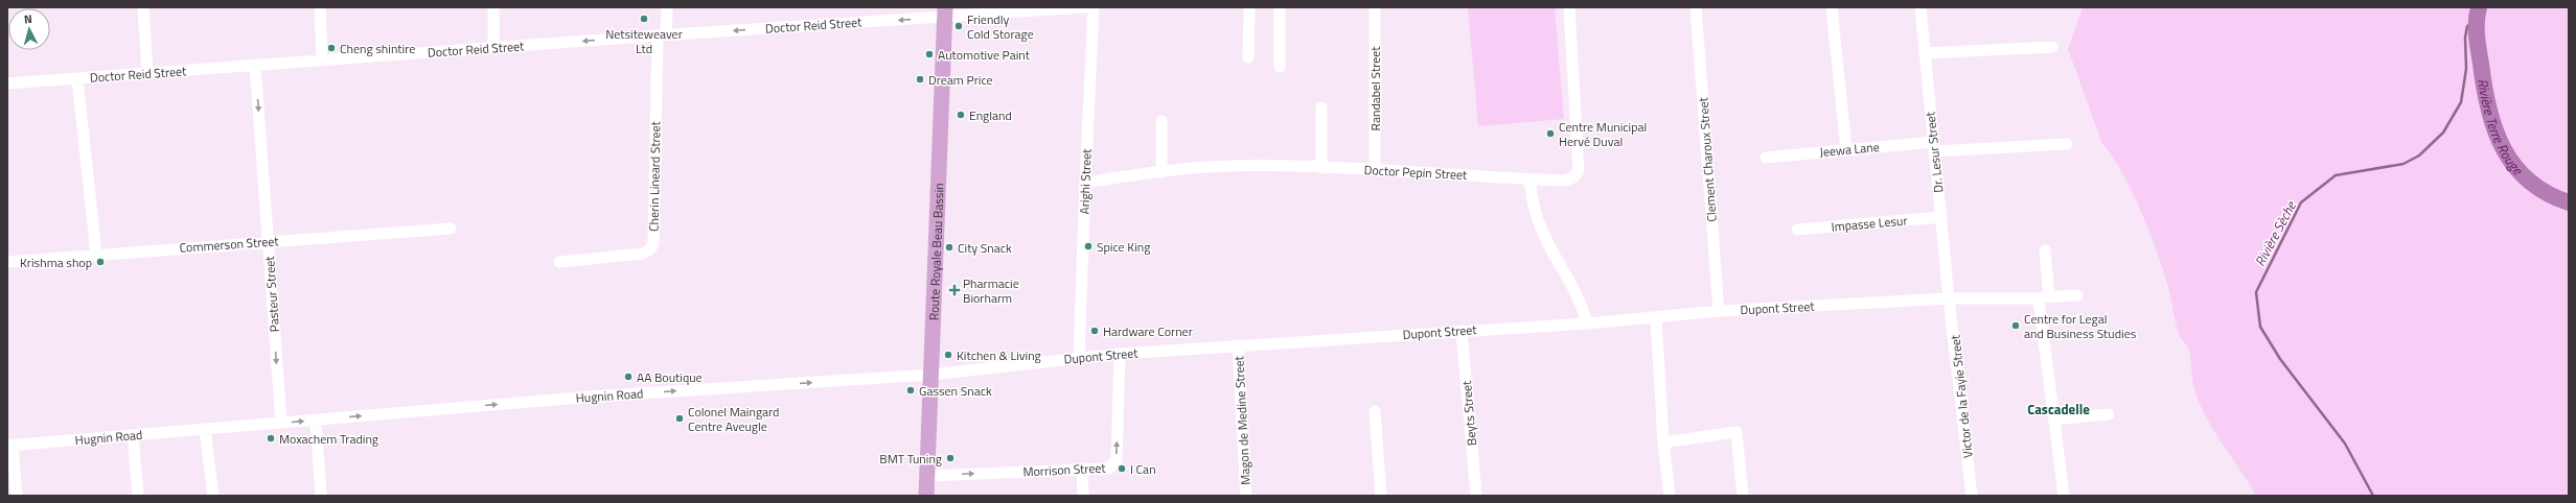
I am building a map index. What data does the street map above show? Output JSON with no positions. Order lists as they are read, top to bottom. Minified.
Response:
{"streets":{"main road":["Route Royale Beau Bassin"],"street":["Doctor Reid Street","Randabel Street","Jeewa Lane","Dr. Lesur Street","Clement Charoux Street","Doctor Pepin Street","Cherin Lineard Street","Arighi Street","Impasse Lesur","Commerson Street","Pasteur Street","Dupont Street","Hugnin Road","Victor de la Fayie Street","Beyts Street","Magon de Medine Street","Morrison Street"]},"crossings":[["Doctor Reid Street","Cherin Lineard Street"],["Doctor Reid Street","Route Royale Beau Bassin"],["Doctor Reid Street","Pasteur Street"],["Randabel Street","Doctor Pepin Street"],["Jeewa Lane","Dr. Lesur Street"],["Dr. Lesur Street","Impasse Lesur"],["Dr. Lesur Street","Dupont Street"],["Dr. Lesur Street","Victor de la Fayie Street"],["Clement Charoux Street","Dupont Street"],["Doctor Pepin Street","Arighi Street"],["Arighi Street","Dupont Street"],["Commerson Street","Pasteur Street"],["Route Royale Beau Bassin","Dupont Street"],["Route Royale Beau Bassin","Hugnin Road"],["Route Royale Beau Bassin","Morrison Street"],["Pasteur Street","Hugnin Road"],["Dupont Street","Hugnin Road"],["Dupont Street","Victor de la Fayie Street"],["Dupont Street","Beyts Street"],["Dupont Street","Magon de Medine Street"],["Dupont Street","Morrison Street"]],"one_way":["Doctor Reid Street","Pasteur Street","Hugnin Road"],"districts":["Cascadelle"],"water":["Rivière Terre Rouge","Rivière Sèche"],"places":{"other":["Netsiteweaver Ltd","Friendly Cold Storage","Cheng shintire","Automotive Paint","Dream Price","England","Centre Municipal Hervé Duval","Spice King","City Snack","Krishma shop","Centre for Legal and Business Studies","Hardware Corner","Kitchen & Living","AA Boutique","Gassen Snack","Colonel Maingard Centre Aveugle","Moxachem Trading","BMT Tuning","I Can"],"health":["Pharmacie Biorharm"]},"north":"top"}
